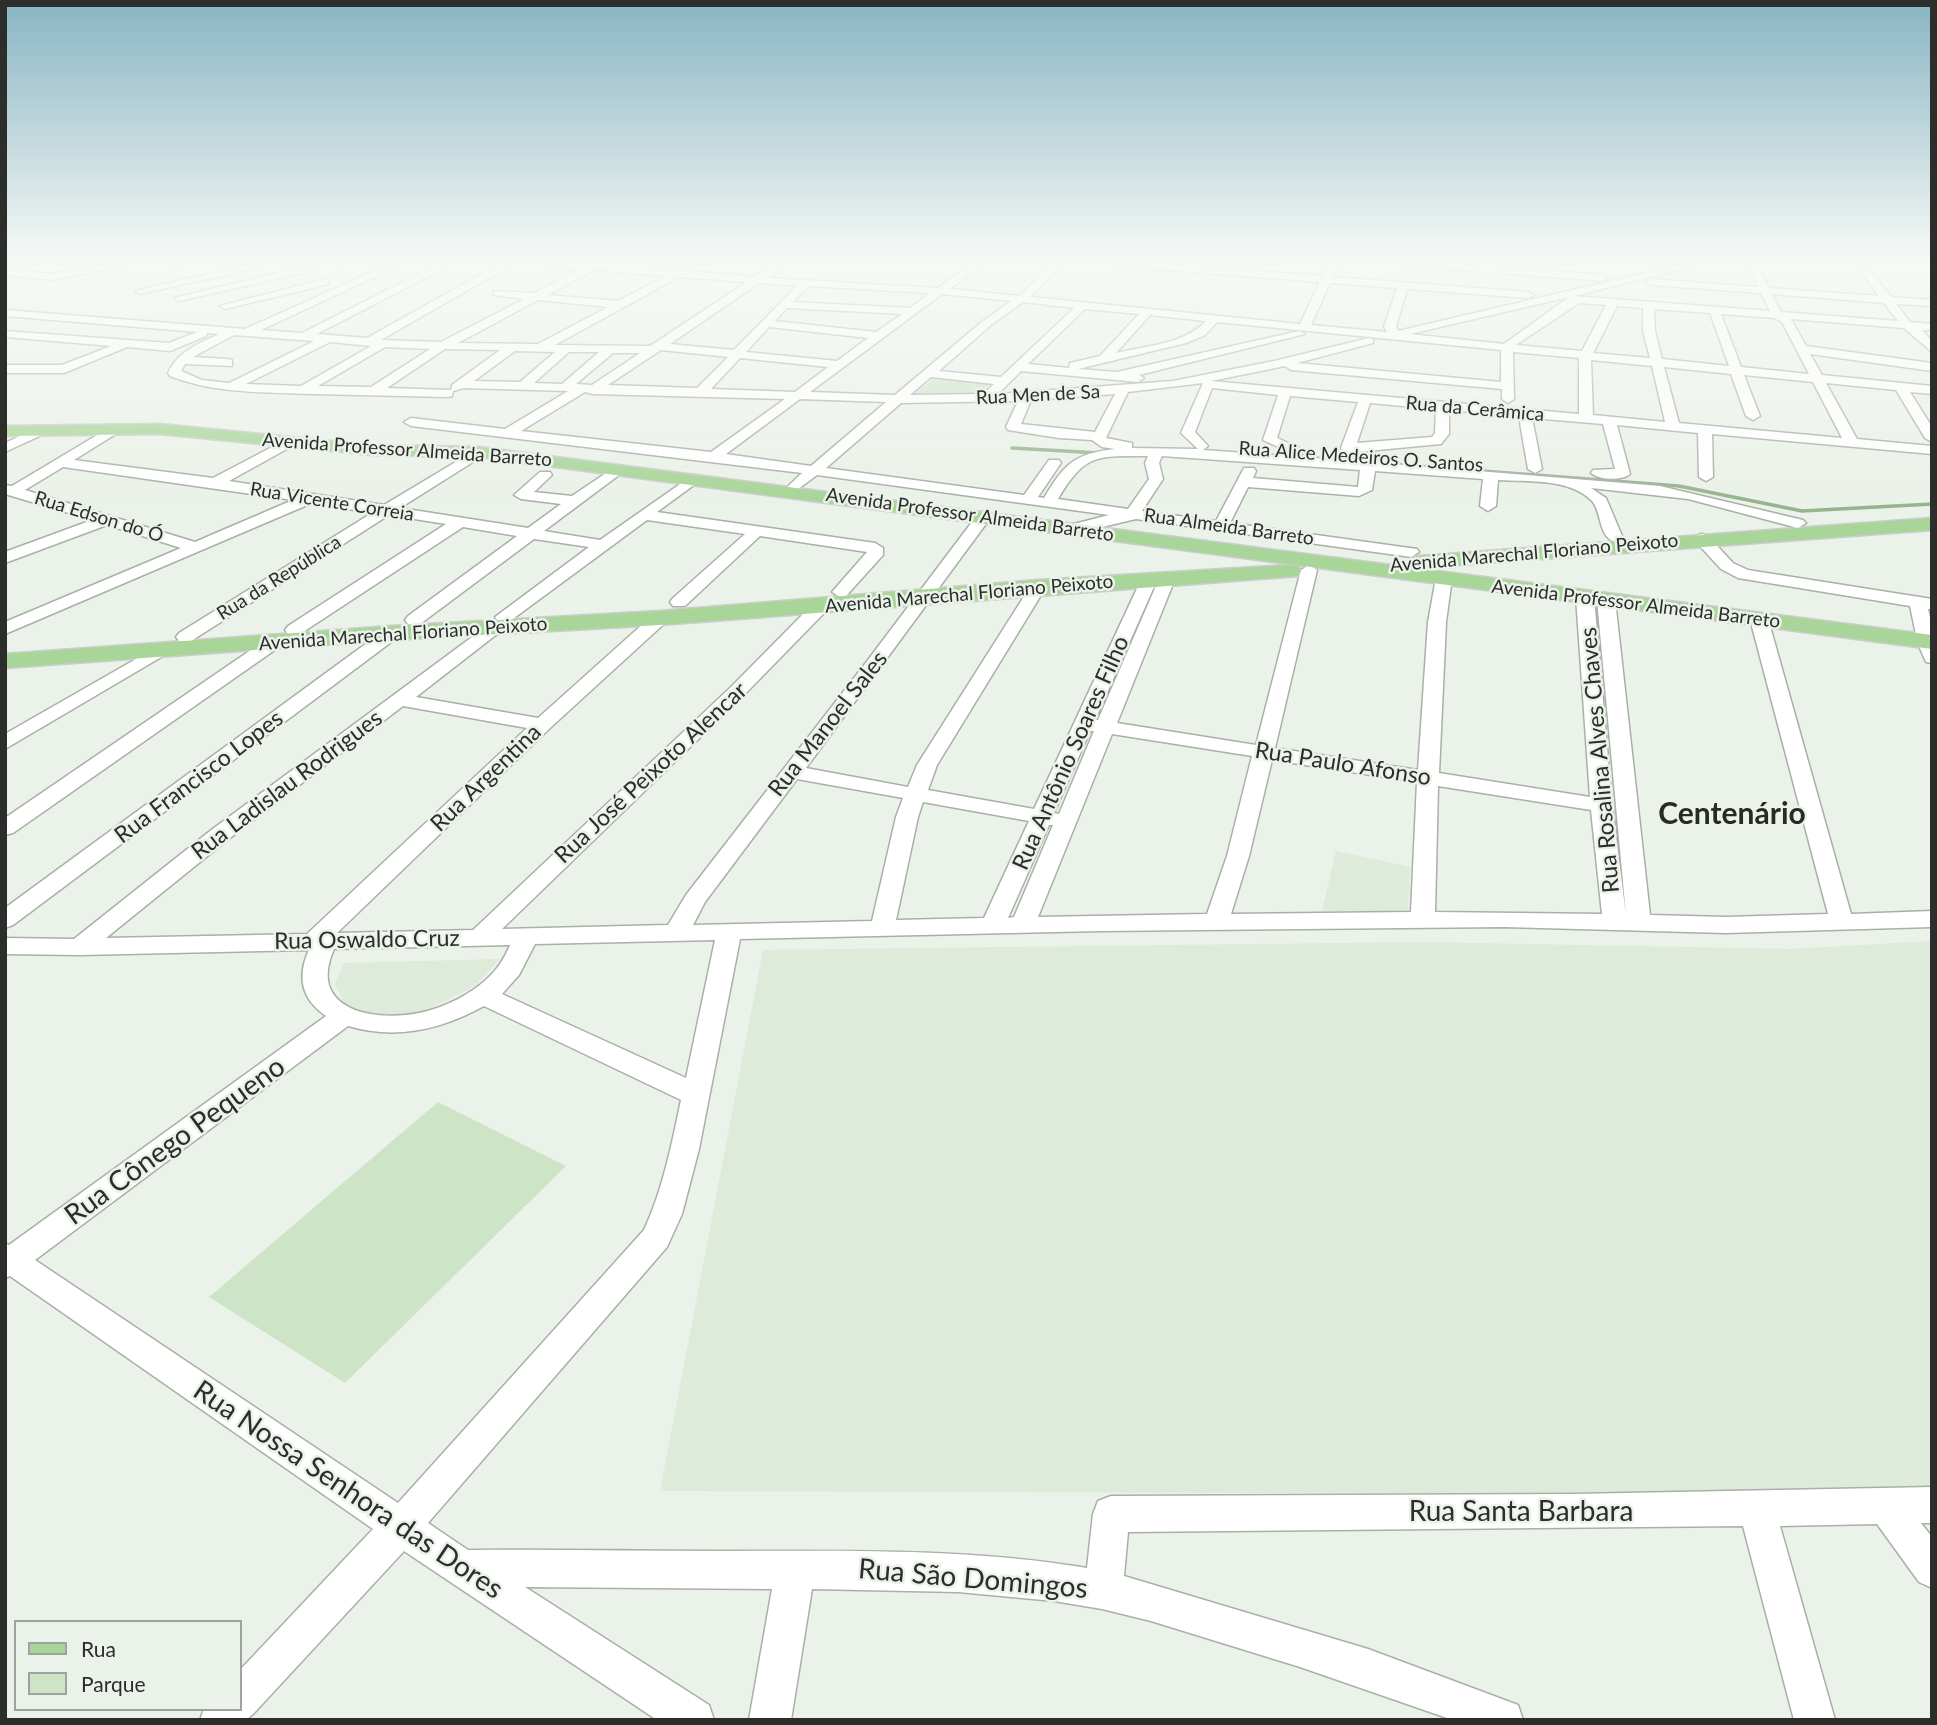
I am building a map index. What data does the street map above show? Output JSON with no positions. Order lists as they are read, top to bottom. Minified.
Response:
{"streets":{"main road":["Avenida Professor Almeida Barreto","Avenida Marechal Floriano Peixoto"],"street":["Rua Men de Sa","Rua da Cerâmica","Rua Alice Medeiros O. Santos","Rua Vicente Correia","Rua Edson do Ó","Rua Almeida Barreto","Rua da República","Rua Manoel Sales","Rua Antônio Soares Filho","Rua Rosalina Alves Chaves","Rua Paulo Afonso","Rua José Peixoto Alencar","Rua Francisco Lopes","Rua Argentina","Rua Ladislau Rodrigues","Rua Oswaldo Cruz","Rua Cônego Pequeno","Rua Nossa Senhora das Dores","Rua Santa Barbara","Rua São Domingos"]},"crossings":[["Rua Men de Sa","Rua da Cerâmica"],["Rua Men de Sa","Rua Alice Medeiros O. Santos"],["Rua da Cerâmica","Rua Alice Medeiros O. Santos"],["Avenida Professor Almeida Barreto","Avenida Marechal Floriano Peixoto"],["Avenida Professor Almeida Barreto","Rua da República"],["Avenida Professor Almeida Barreto","Rua Manoel Sales"],["Avenida Professor Almeida Barreto","Rua Rosalina Alves Chaves"],["Avenida Professor Almeida Barreto","Rua Ladislau Rodrigues"],["Rua Alice Medeiros O. Santos","Rua Almeida Barreto"],["Rua Alice Medeiros O. Santos","Avenida Marechal Floriano Peixoto"],["Rua Vicente Correia","Rua da República"],["Rua Vicente Correia","Rua Ladislau Rodrigues"],["Rua Almeida Barreto","Avenida Marechal Floriano Peixoto"],["Avenida Marechal Floriano Peixoto","Rua da República"],["Avenida Marechal Floriano Peixoto","Rua Manoel Sales"],["Avenida Marechal Floriano Peixoto","Rua Antônio Soares Filho"],["Avenida Marechal Floriano Peixoto","Rua José Peixoto Alencar"],["Avenida Marechal Floriano Peixoto","Rua Francisco Lopes"],["Avenida Marechal Floriano Peixoto","Rua Argentina"],["Avenida Marechal Floriano Peixoto","Rua Ladislau Rodrigues"],["Rua Manoel Sales","Rua Oswaldo Cruz"],["Rua Antônio Soares Filho","Rua Paulo Afonso"],["Rua Antônio Soares Filho","Rua Oswaldo Cruz"],["Rua Rosalina Alves Chaves","Rua Paulo Afonso"],["Rua Rosalina Alves Chaves","Rua Oswaldo Cruz"],["Rua José Peixoto Alencar","Rua Oswaldo Cruz"],["Rua Argentina","Rua Oswaldo Cruz"],["Rua Ladislau Rodrigues","Rua Oswaldo Cruz"],["Rua Cônego Pequeno","Rua Nossa Senhora das Dores"],["Rua Nossa Senhora das Dores","Rua São Domingos"],["Rua Santa Barbara","Rua São Domingos"]],"districts":["Centenário"],"legend":["Rua","Parque"]}
